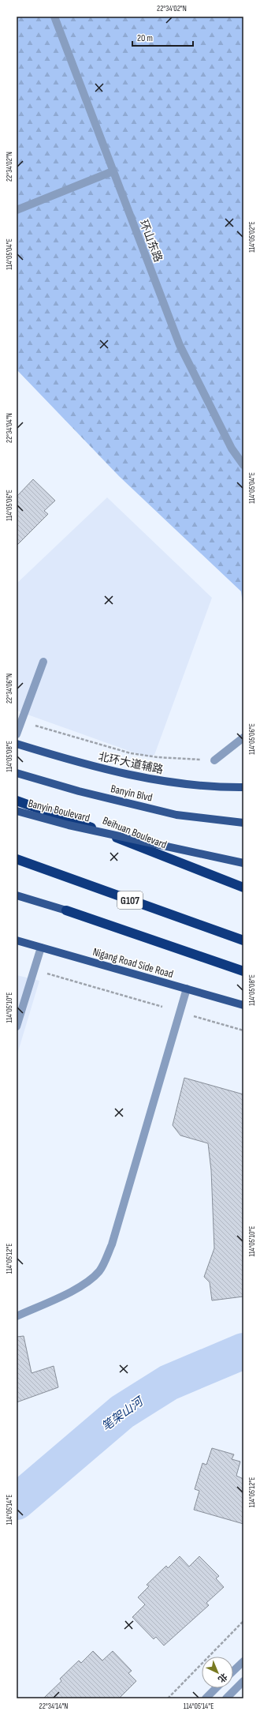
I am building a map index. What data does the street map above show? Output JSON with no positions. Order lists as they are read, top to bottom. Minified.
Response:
{"streets":{"highway":["Beihuan Boulevard","G107"],"main road":["北环大道辅路","Banyin Blvd","Banyin Boulevard","Nigang Road Side Road"],"street":["环山东路"]},"water":["笔架山河"],"scale_bar":"20 m","north":"bottom right","coordinates":["22°34'02\"N","114°05'02\"E","114°05'04\"E","22°34'04\"N","114°05'06\"E","22°34'06\"N","114°05'08\"E","114°05'10\"E","114°05'12\"E","114°05'14\"E","22°34'14\"N"]}
